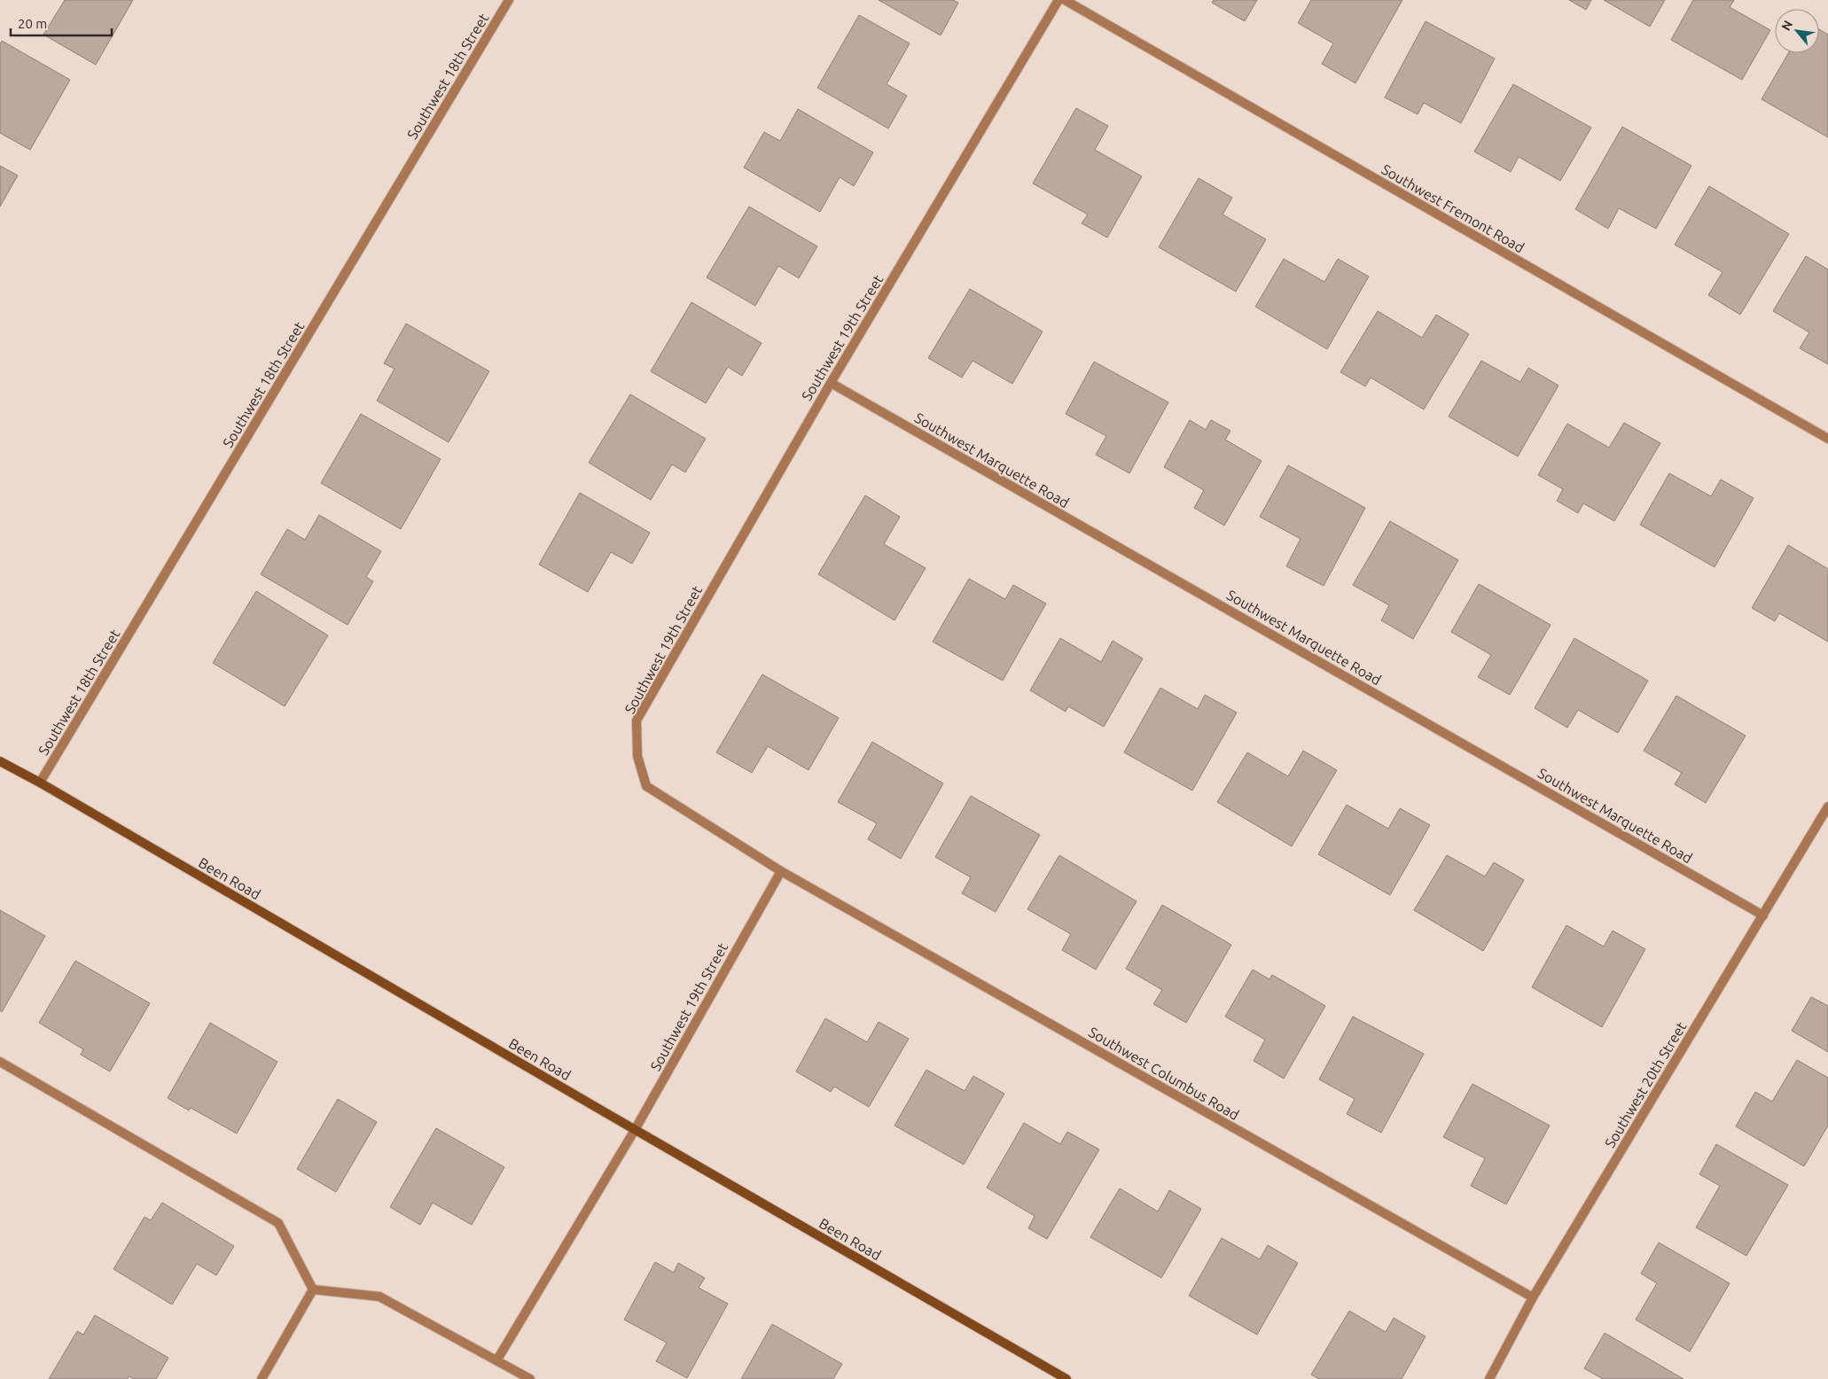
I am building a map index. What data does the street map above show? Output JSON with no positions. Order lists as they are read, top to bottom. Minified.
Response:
{"streets":{"street":["Southwest 18th Street","Southwest Fremont Road","Southwest 19th Street","Southwest Marquette Road","Been Road","Southwest Columbus Road","Southwest 20th Street"]},"crossings":[["Southwest 18th Street","Been Road"],["Southwest 19th Street","Southwest Marquette Road"],["Southwest 19th Street","Been Road"],["Southwest 19th Street","Southwest Columbus Road"],["Southwest Marquette Road","Southwest 20th Street"],["Southwest Columbus Road","Southwest 20th Street"]],"scale_bar":"20 m","north":"top left"}
